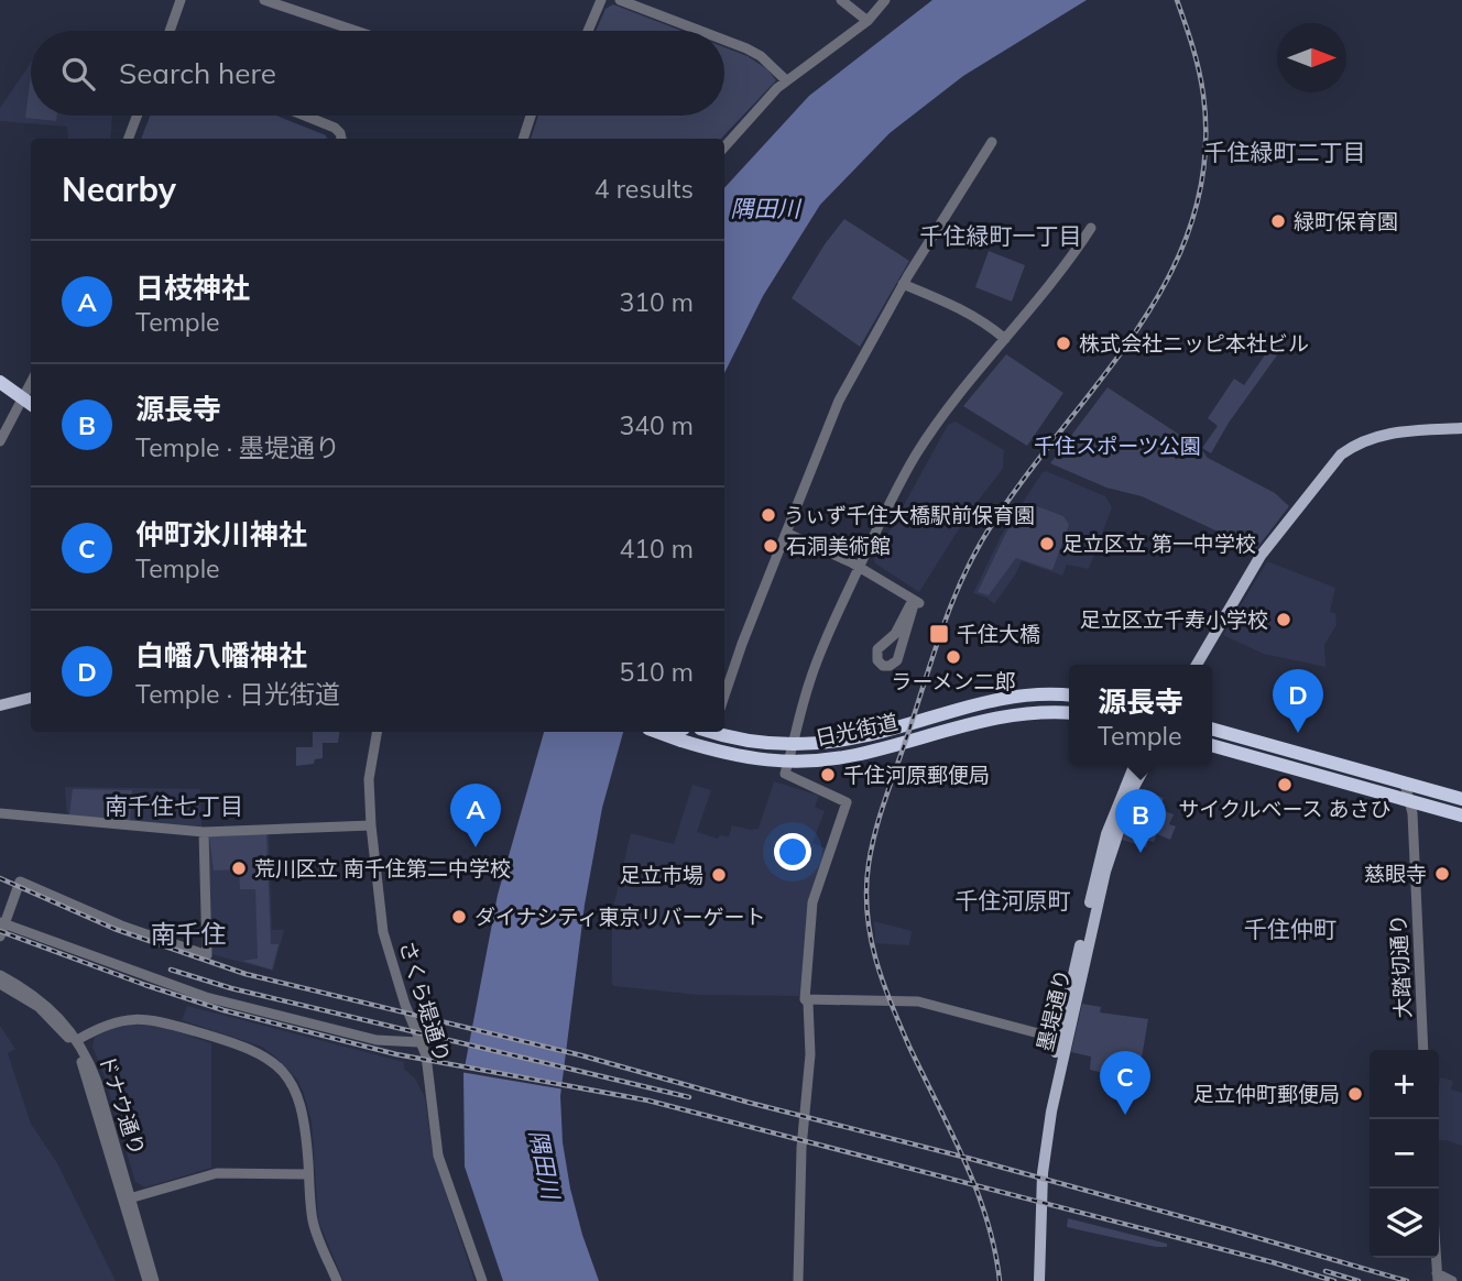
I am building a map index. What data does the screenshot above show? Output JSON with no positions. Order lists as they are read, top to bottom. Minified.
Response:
{"streets":{"highway":["日光街道"],"main road":["墨堤通り"],"street":["大踏切通り","さくら堤通り","ドナウ通り"]},"districts":["千住緑町二丁目","千住緑町一丁目","南千住七丁目","千住河原町","千住仲町","南千住"],"water":["隅田川"],"parks":["千住スポーツ公園"],"places":{"other":["緑町保育園","株式会社ニッピ本社ビル","うぃず千住大橋駅前保育園","足立区立 第一中学校","石洞美術館","足立区立千寿小学校","ラーメン二郎","千住河原郵便局","サイクルベース あさひ","荒川区立 南千住第二中学校","慈眼寺","足立市場","ダイナシティ東京リバーゲート","足立仲町郵便局"],"transit":["千住大橋"]},"north":"right","page":{"search":"Search here","heading":["Nearby","4 results"],"list":[{"mark":"A","name":"日枝神社","note":"Temple","value":"310 m"},{"mark":"B","name":"源長寺","note":"Temple · 墨堤通り","value":"340 m"},{"mark":"C","name":"仲町氷川神社","note":"Temple","value":"410 m"},{"mark":"D","name":"白幡八幡神社","note":"Temple · 日光街道","value":"510 m"}],"popup":["源長寺","Temple"],"pins":["D","A","B","C"],"map_buttons":["+","−"]}}
